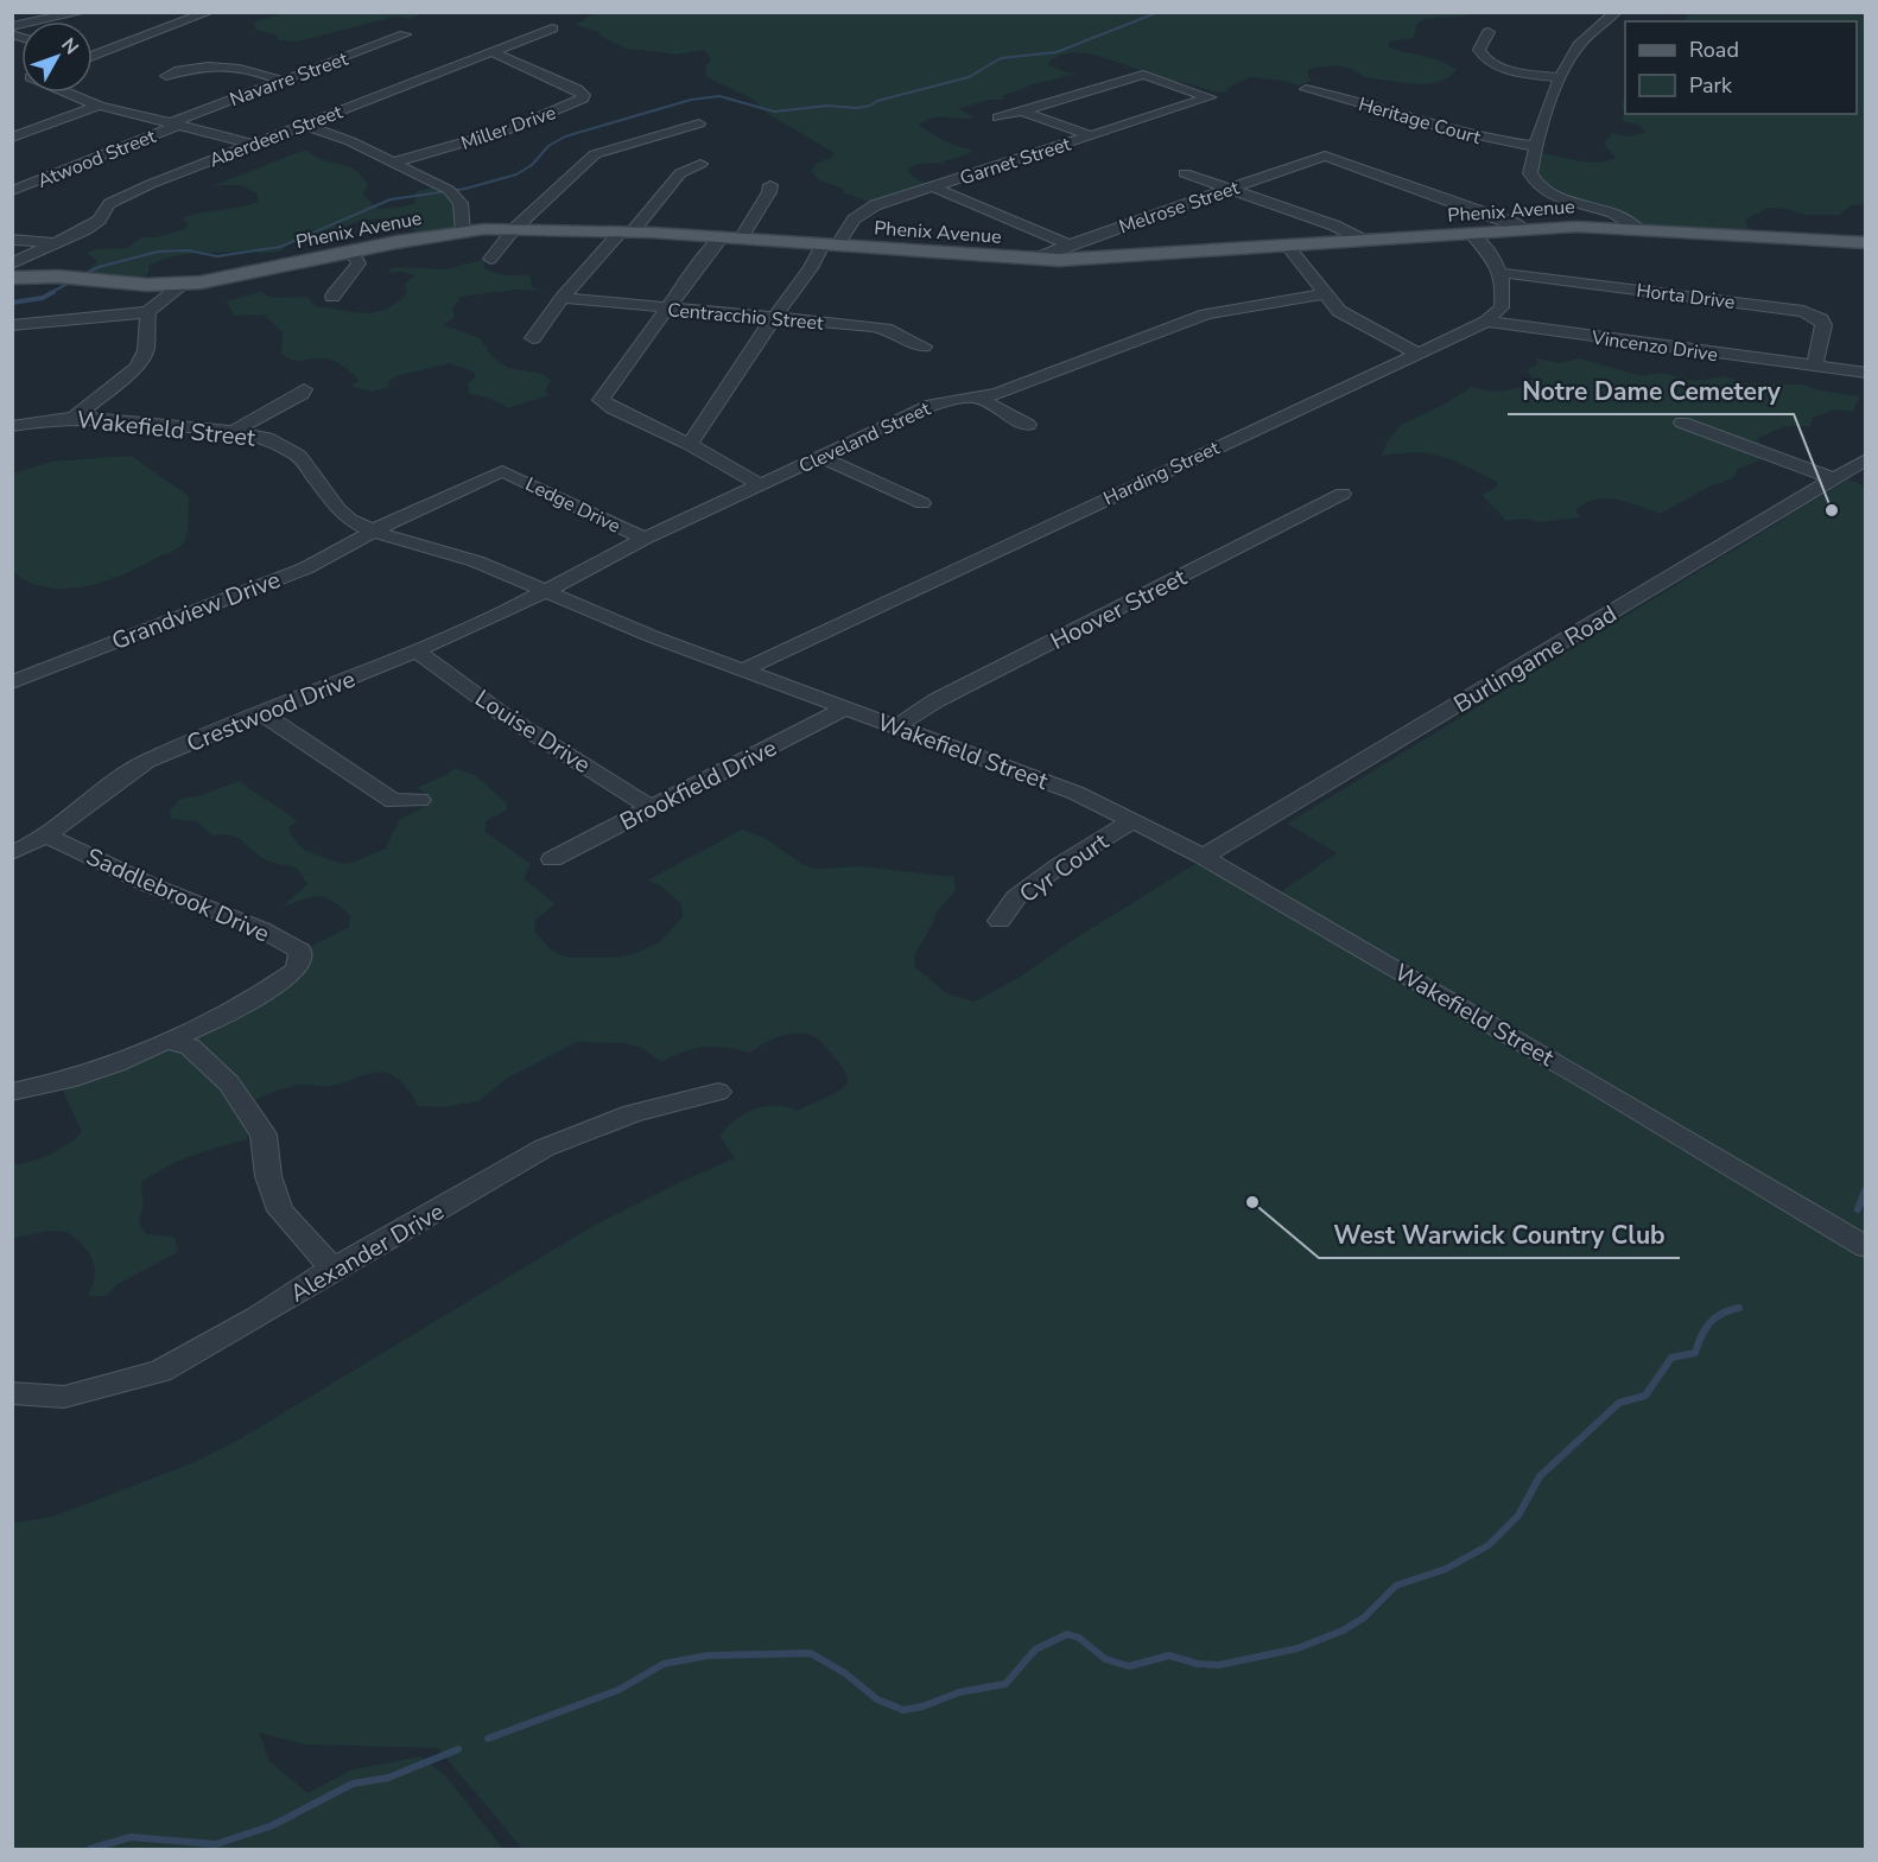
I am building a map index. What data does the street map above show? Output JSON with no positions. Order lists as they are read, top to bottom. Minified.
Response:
{"streets":{"main road":["Phenix Avenue"],"street":["Navarre Street","Heritage Court","Miller Drive","Aberdeen Street","Atwood Street","Garnet Street","Melrose Street","Horta Drive","Centracchio Street","Vincenzo Drive","Wakefield Street","Cleveland Street","Harding Street","Ledge Drive","Hoover Street","Grandview Drive","Burlingame Road","Crestwood Drive","Louise Drive","Brookfield Drive","Cyr Court","Saddlebrook Drive","Alexander Drive"]},"crossings":[["Navarre Street","Atwood Street"],["Miller Drive","Aberdeen Street"],["Garnet Street","Phenix Avenue"],["Garnet Street","Centracchio Street"],["Melrose Street","Phenix Avenue"],["Horta Drive","Vincenzo Drive"],["Vincenzo Drive","Harding Street"],["Wakefield Street","Cleveland Street"],["Wakefield Street","Harding Street"],["Wakefield Street","Hoover Street"],["Wakefield Street","Grandview Drive"],["Wakefield Street","Burlingame Road"],["Wakefield Street","Crestwood Drive"],["Wakefield Street","Brookfield Drive"],["Wakefield Street","Cyr Court"],["Cleveland Street","Ledge Drive"],["Cleveland Street","Crestwood Drive"],["Ledge Drive","Grandview Drive"],["Crestwood Drive","Louise Drive"],["Crestwood Drive","Saddlebrook Drive"],["Louise Drive","Brookfield Drive"]],"places":["Notre Dame Cemetery","West Warwick Country Club"],"legend":["Road","Park"],"north":"top right"}
